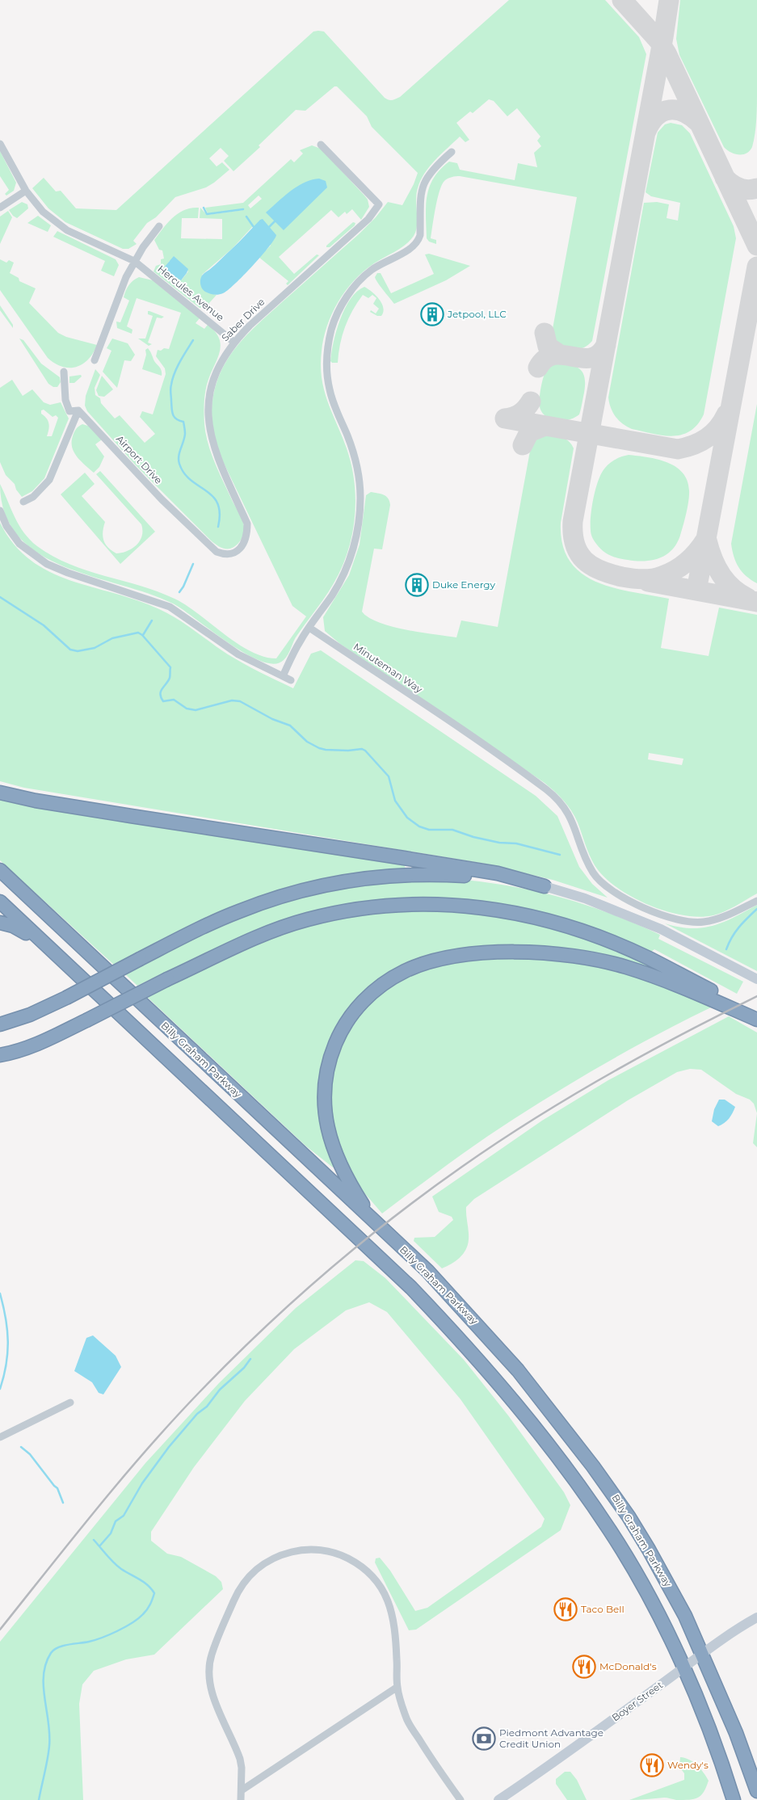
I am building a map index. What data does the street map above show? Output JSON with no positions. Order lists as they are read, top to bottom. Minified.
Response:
{"streets":{"highway":["Billy Graham Parkway"],"main road":["Boyer Street"],"street":["Hercules Avenue","Saber Drive","Airport Drive","Minuteman Way"]},"crossings":[["Hercules Avenue","Saber Drive"],["Saber Drive","Airport Drive"],["Billy Graham Parkway","Boyer Street"]],"places":{"building":["Jetpool, LLC","Duke Energy"],"restaurant":["Taco Bell","McDonald's","Wendy's"],"bank":["Piedmont Advantage Credit Union"]}}
